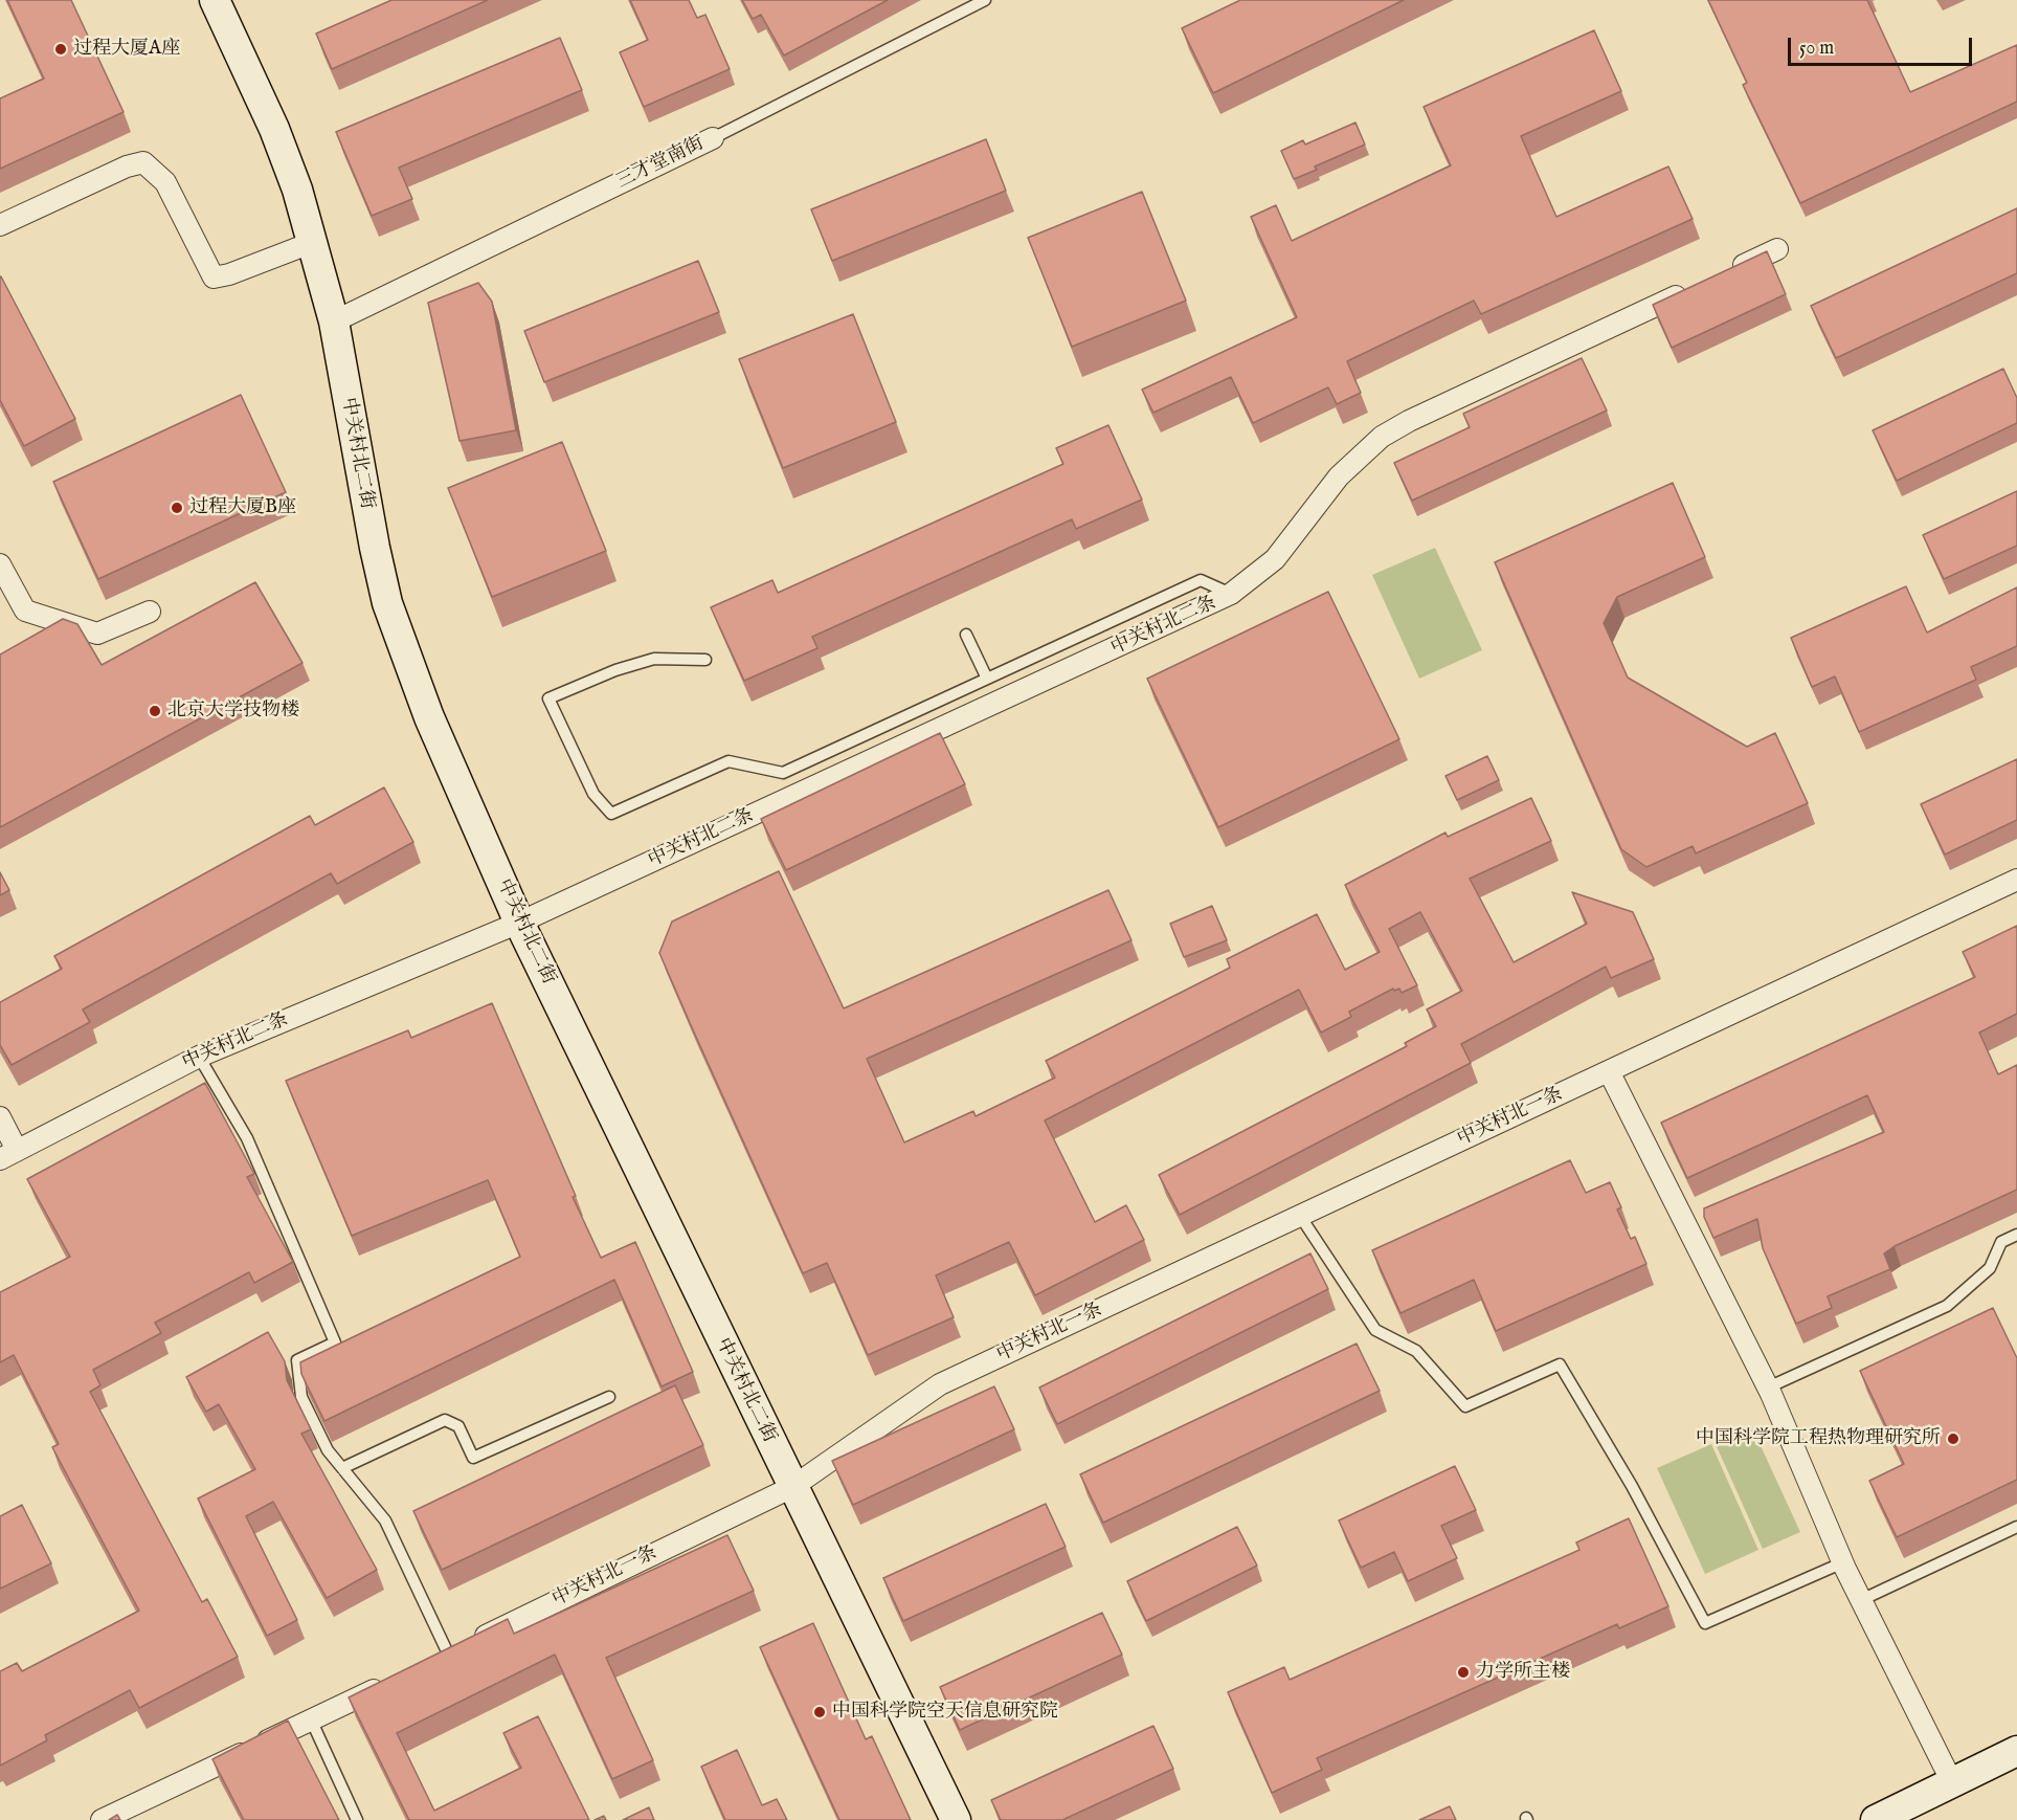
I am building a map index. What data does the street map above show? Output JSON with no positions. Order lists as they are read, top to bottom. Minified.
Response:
{"streets":{"street":["三才堂南街","中关村北二街","中关村北二条","中关村北一条"]},"crossings":[["三才堂南街","中关村北二街"],["中关村北二街","中关村北二条"],["中关村北二街","中关村北一条"]],"places":["过程大厦A座","过程大厦B座","北京大学技物楼","中国科学院工程热物理研究所","力学所主楼","中国科学院空天信息研究院"],"scale_bar":"50 m"}
